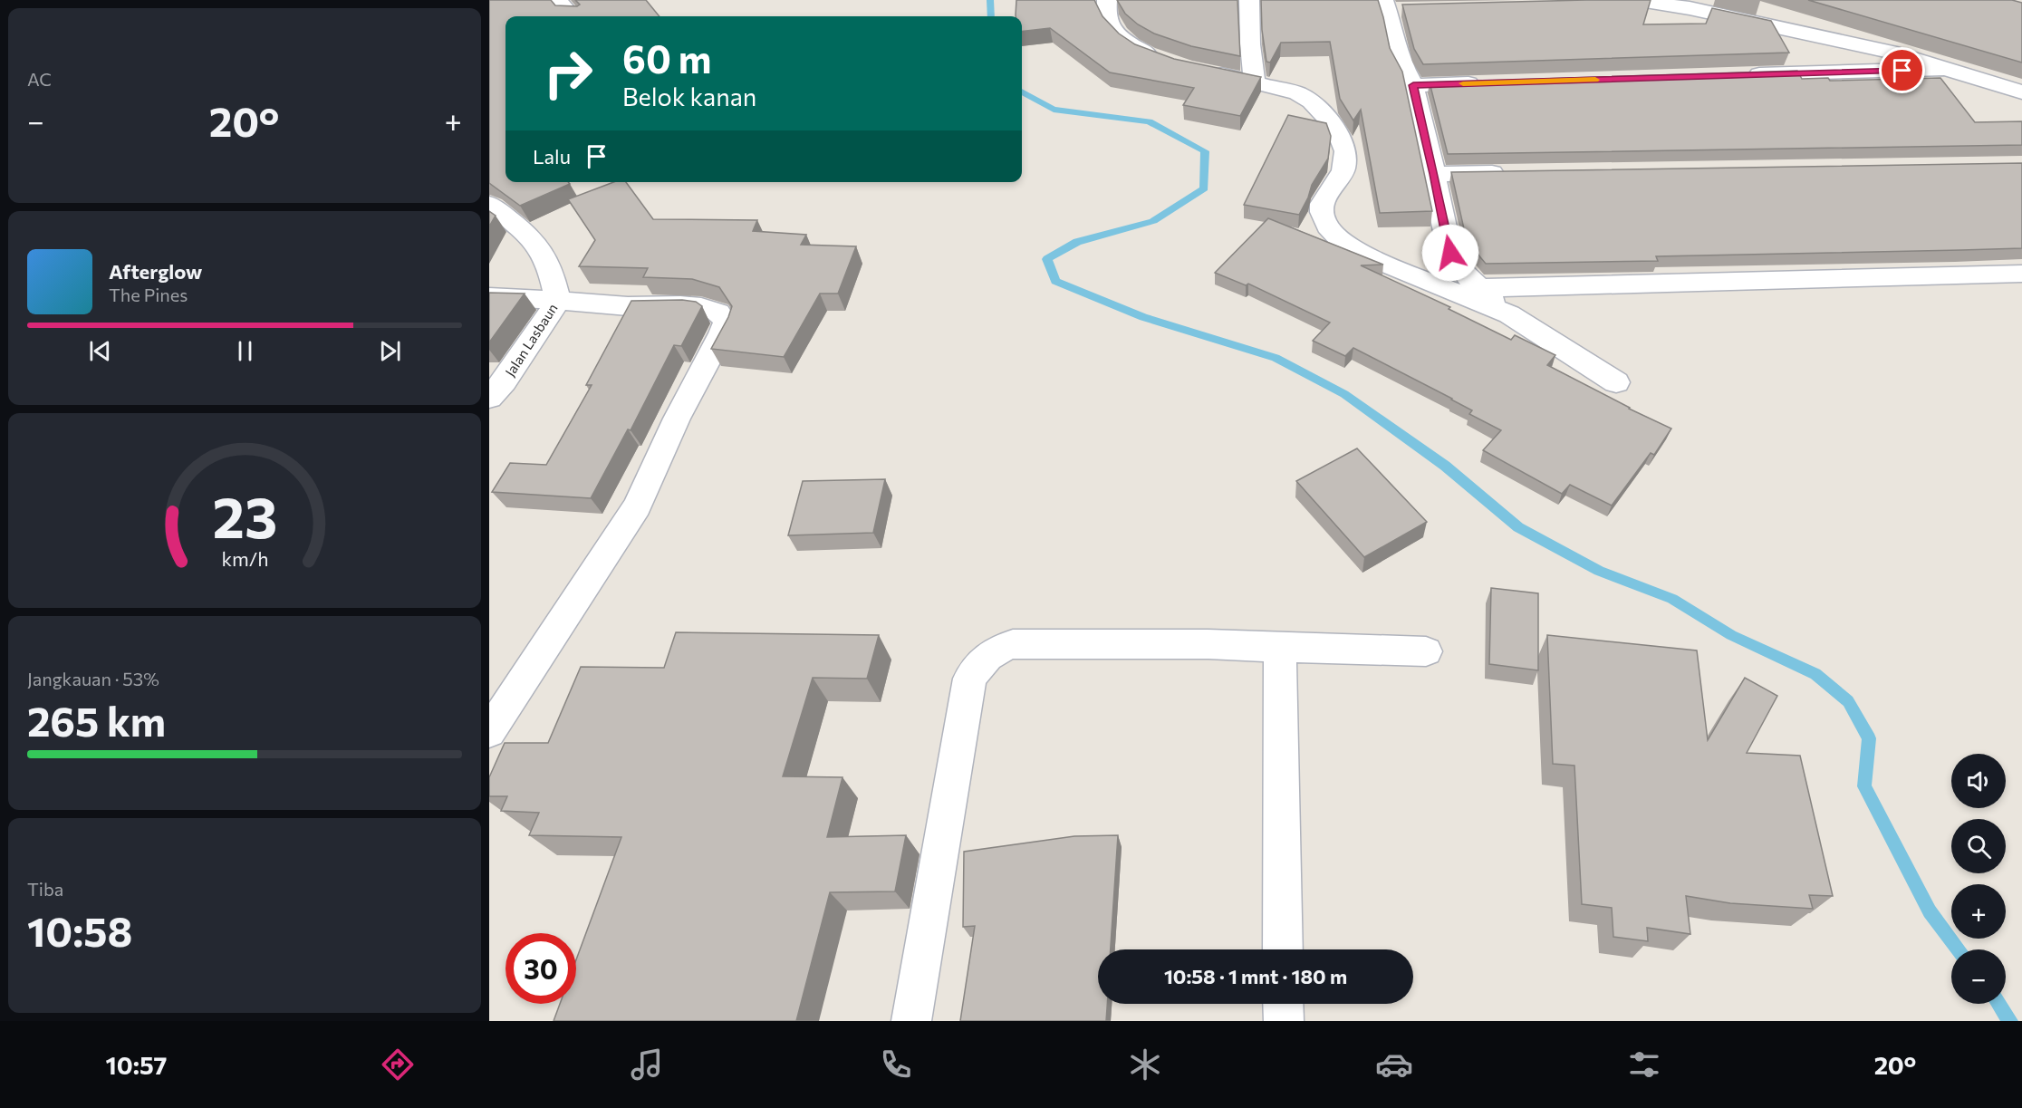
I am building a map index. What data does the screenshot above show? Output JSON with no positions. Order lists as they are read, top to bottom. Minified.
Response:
{"streets":{"street":["Jalan Lasbaun"]},"page":{"tile":["AC",["Jangkauan · 53%","265 km"],["Tiba","10:58"]],"turn":["60 m","Belok kanan"],"heat":["−","20°","+"],"then":"Lalu","song":["Afterglow","The Pines"],"map_buttons":["+","−"],"limit":"30","trip":"10:58 · 1 mnt · 180 m","tabs":["10:57","20°"],"gauge":["23","km/h"]}}
